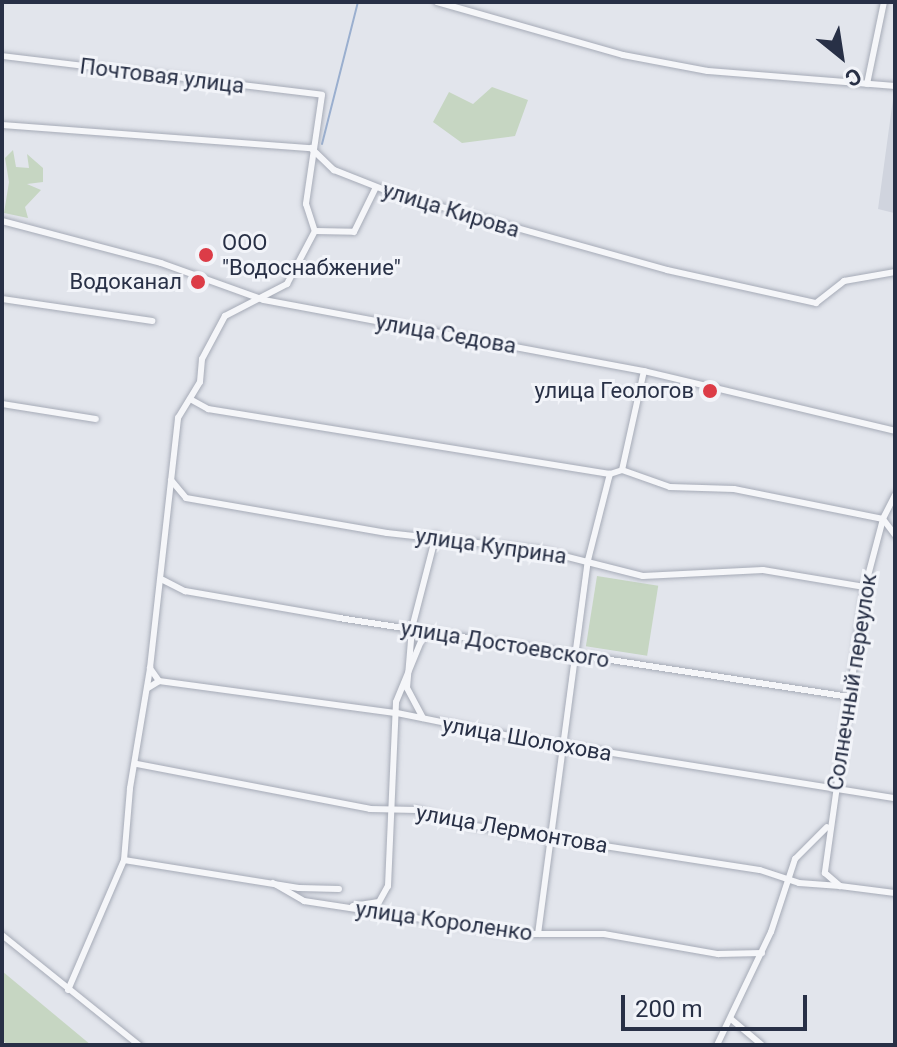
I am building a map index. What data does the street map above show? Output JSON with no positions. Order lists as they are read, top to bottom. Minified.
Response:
{"streets":{"street":["Почтовая улица","улица Кирова","улица Седова","улица Куприна","улица Достоевского","Солнечный переулок","улица Шолохова","улица Лермонтова","улица Короленко"]},"crossings":[["Почтовая улица","улица Кирова"],["улица Куприна","Солнечный переулок"],["улица Достоевского","Солнечный переулок"],["Солнечный переулок","улица Шолохова"],["Солнечный переулок","улица Лермонтова"]],"places":["ООО \"Водоснабжение\"","Водоканал","улица Геологов"],"scale_bar":"200 m","north":"bottom right"}
